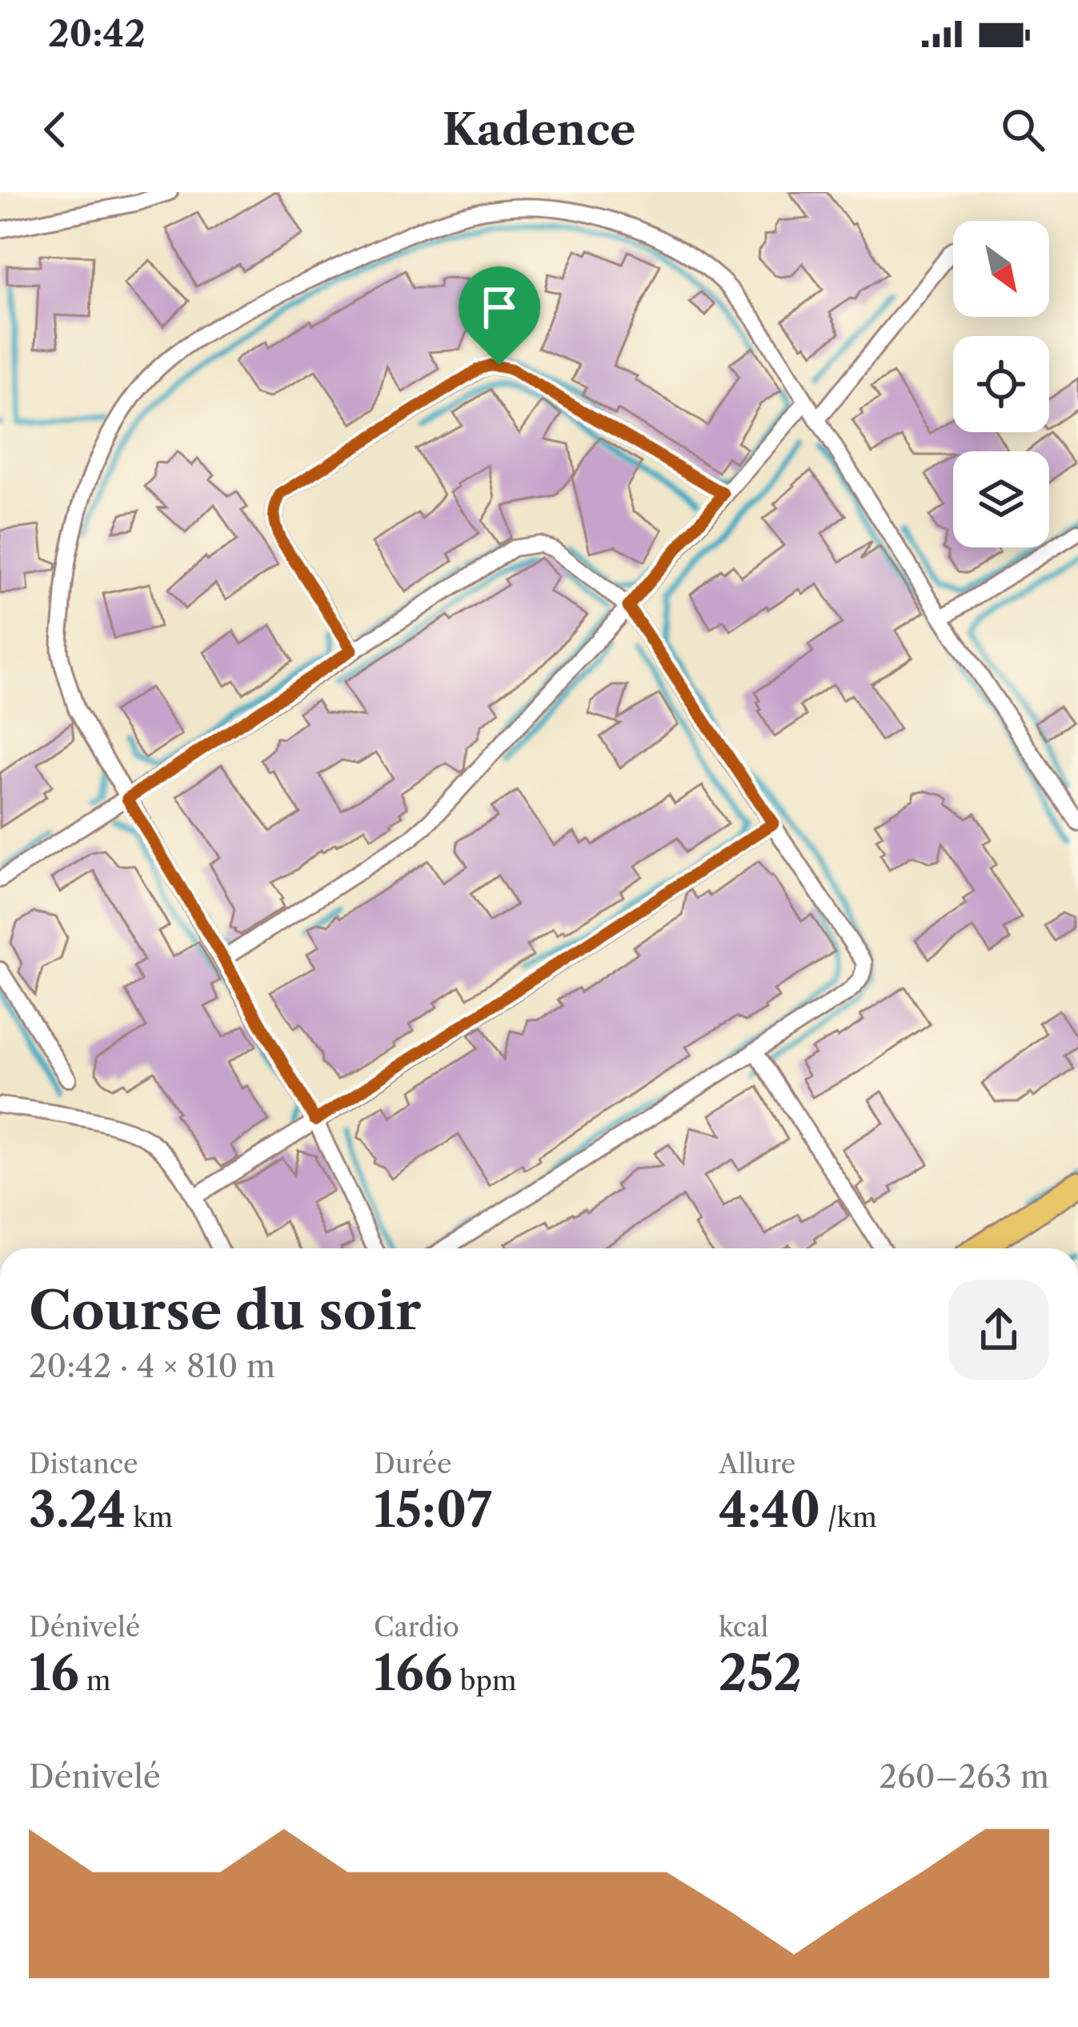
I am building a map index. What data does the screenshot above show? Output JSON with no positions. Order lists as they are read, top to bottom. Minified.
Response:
{"north":"bottom right","page":{"status":"20:42","header":"Kadence","heading":["Course du soir","20:42 · 4 × 810 m"],"stats":[["Distance","3.24 km"],["Durée","15:07"],["Allure","4:40 /km"],["Dénivelé","16 m"],["Cardio","166 bpm"],["kcal","252"]],"chart":["Dénivelé","260–263 m"]}}
